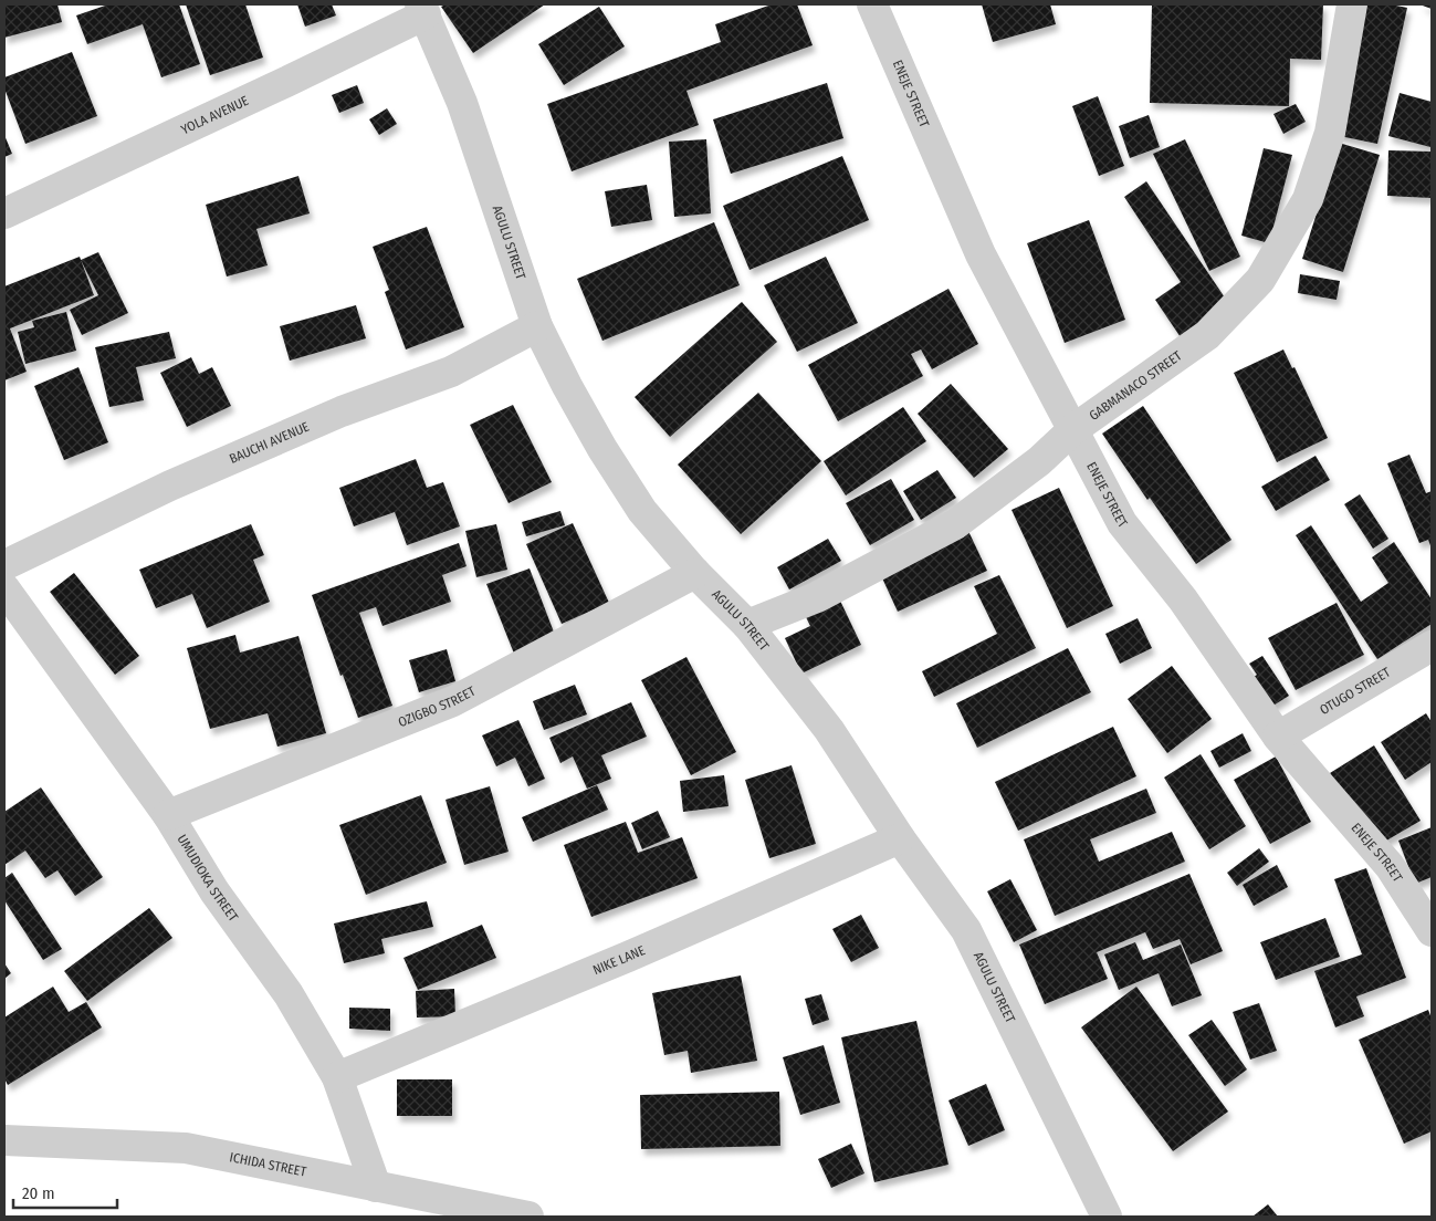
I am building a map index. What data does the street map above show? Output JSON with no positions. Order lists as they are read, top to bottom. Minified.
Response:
{"streets":{"street":["ENEJE STREET","YOLA AVENUE","AGULU STREET","GABMANACO STREET","BAUCHI AVENUE","OTUGO STREET","OZIGBO STREET","UMUDIOKA STREET","NIKE LANE","ICHIDA STREET"]},"crossings":[["ENEJE STREET","GABMANACO STREET"],["ENEJE STREET","OTUGO STREET"],["YOLA AVENUE","AGULU STREET"],["AGULU STREET","GABMANACO STREET"],["AGULU STREET","BAUCHI AVENUE"],["AGULU STREET","OZIGBO STREET"],["AGULU STREET","NIKE LANE"],["OZIGBO STREET","UMUDIOKA STREET"],["UMUDIOKA STREET","NIKE LANE"],["UMUDIOKA STREET","ICHIDA STREET"]],"scale_bar":"20 m"}
